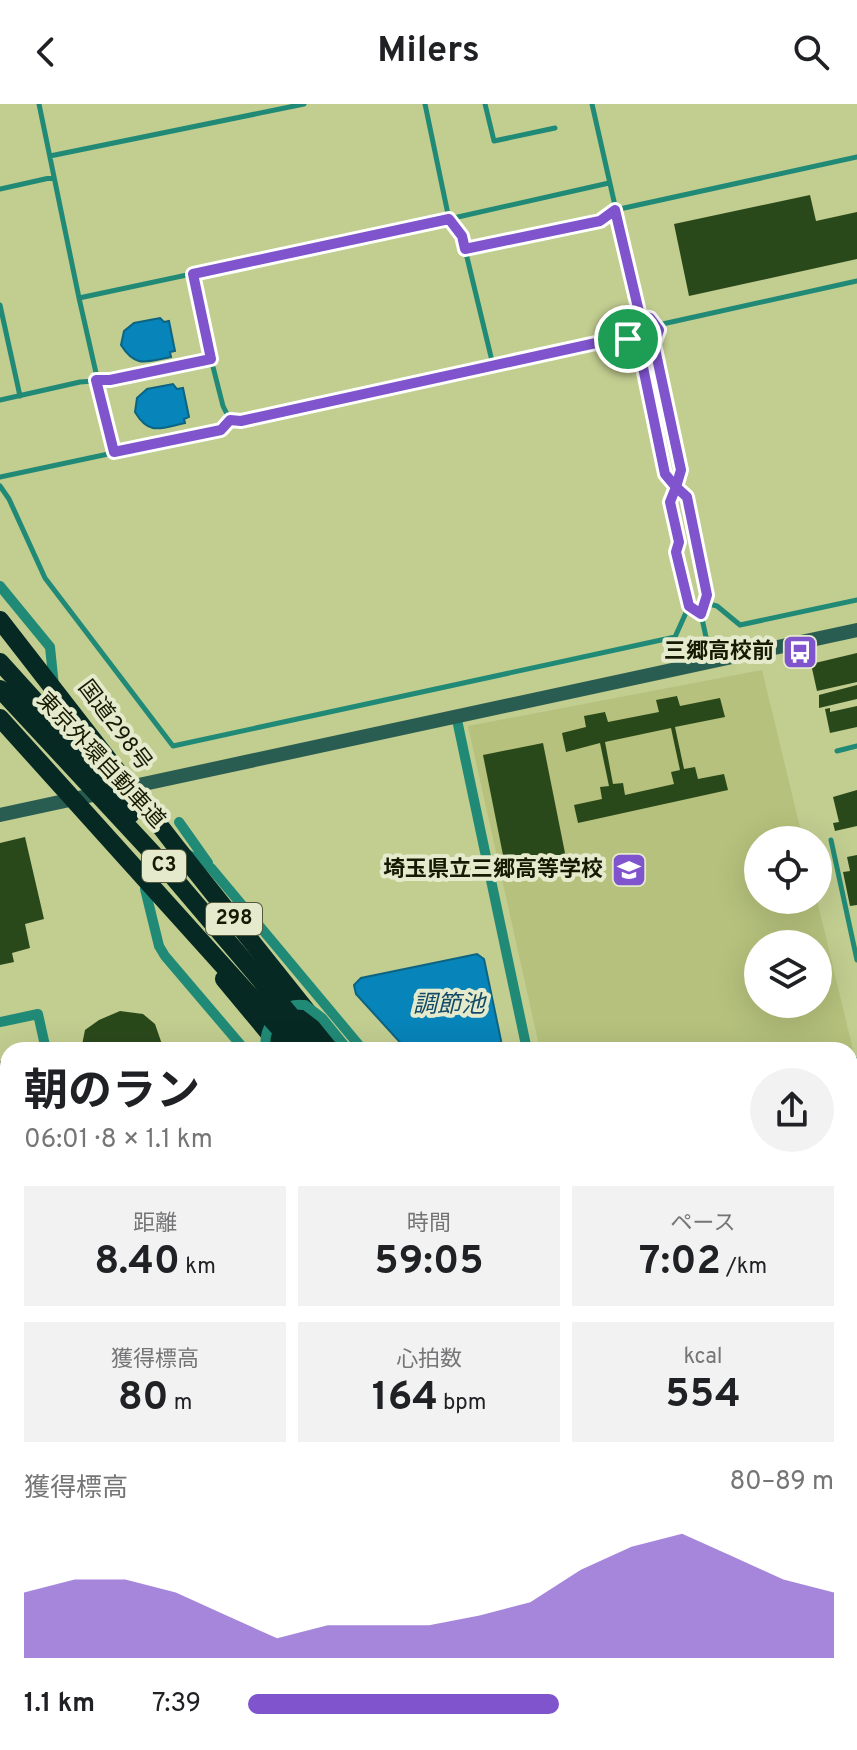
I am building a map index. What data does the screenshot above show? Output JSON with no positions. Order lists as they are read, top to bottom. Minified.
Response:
{"streets":{"highway":["国道298号","東京外環自動車道","C3","298"]},"water":["調節池"],"places":{"bus stop":["三郷高校前"],"school or university":["埼玉県立三郷高等学校"]},"page":{"header":"Milers","heading":["朝のラン","06:01 · 8 × 1.1 km"],"stats":[["距離","8.40 km"],["時間","59:05"],["ペース","7:02 /km"],["獲得標高","80 m"],["心拍数","164 bpm"],["kcal","554"]],"chart":["獲得標高","80–89 m"],"list":[{"name":"1.1 km","note":"7:39"}]}}
